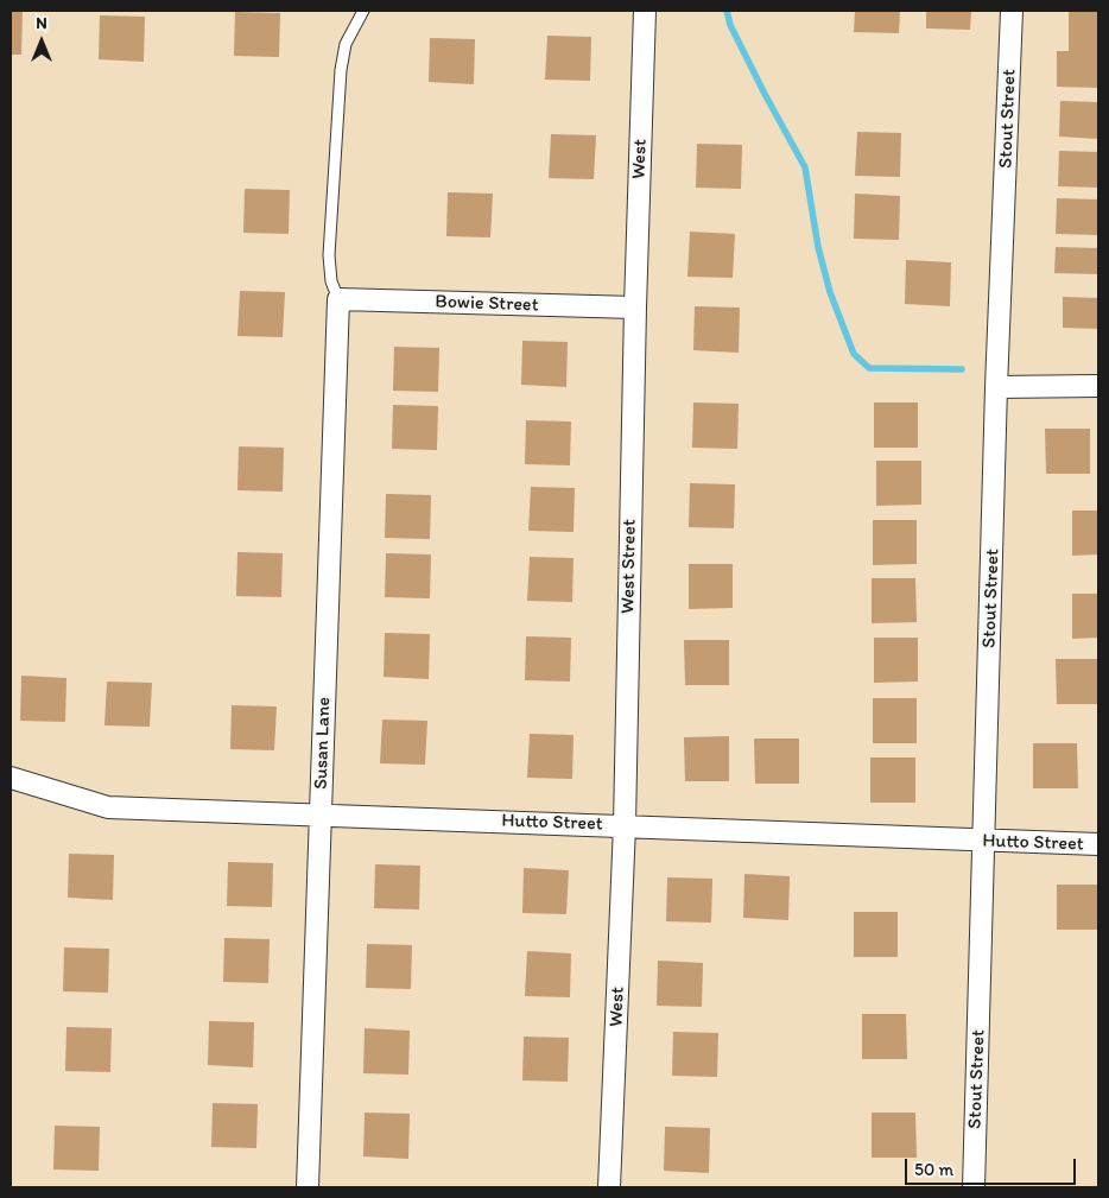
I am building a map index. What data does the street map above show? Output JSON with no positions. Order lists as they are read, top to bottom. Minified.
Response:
{"streets":{"street":["Stout Street","West","Bowie Street","West Street","Susan Lane","Hutto Street"]},"crossings":[["Stout Street","Hutto Street"],["West","Bowie Street"],["West","West Street"],["West","Hutto Street"],["Bowie Street","West Street"],["Bowie Street","Susan Lane"],["West Street","Hutto Street"],["Susan Lane","Hutto Street"]],"scale_bar":"50 m","north":"top"}
